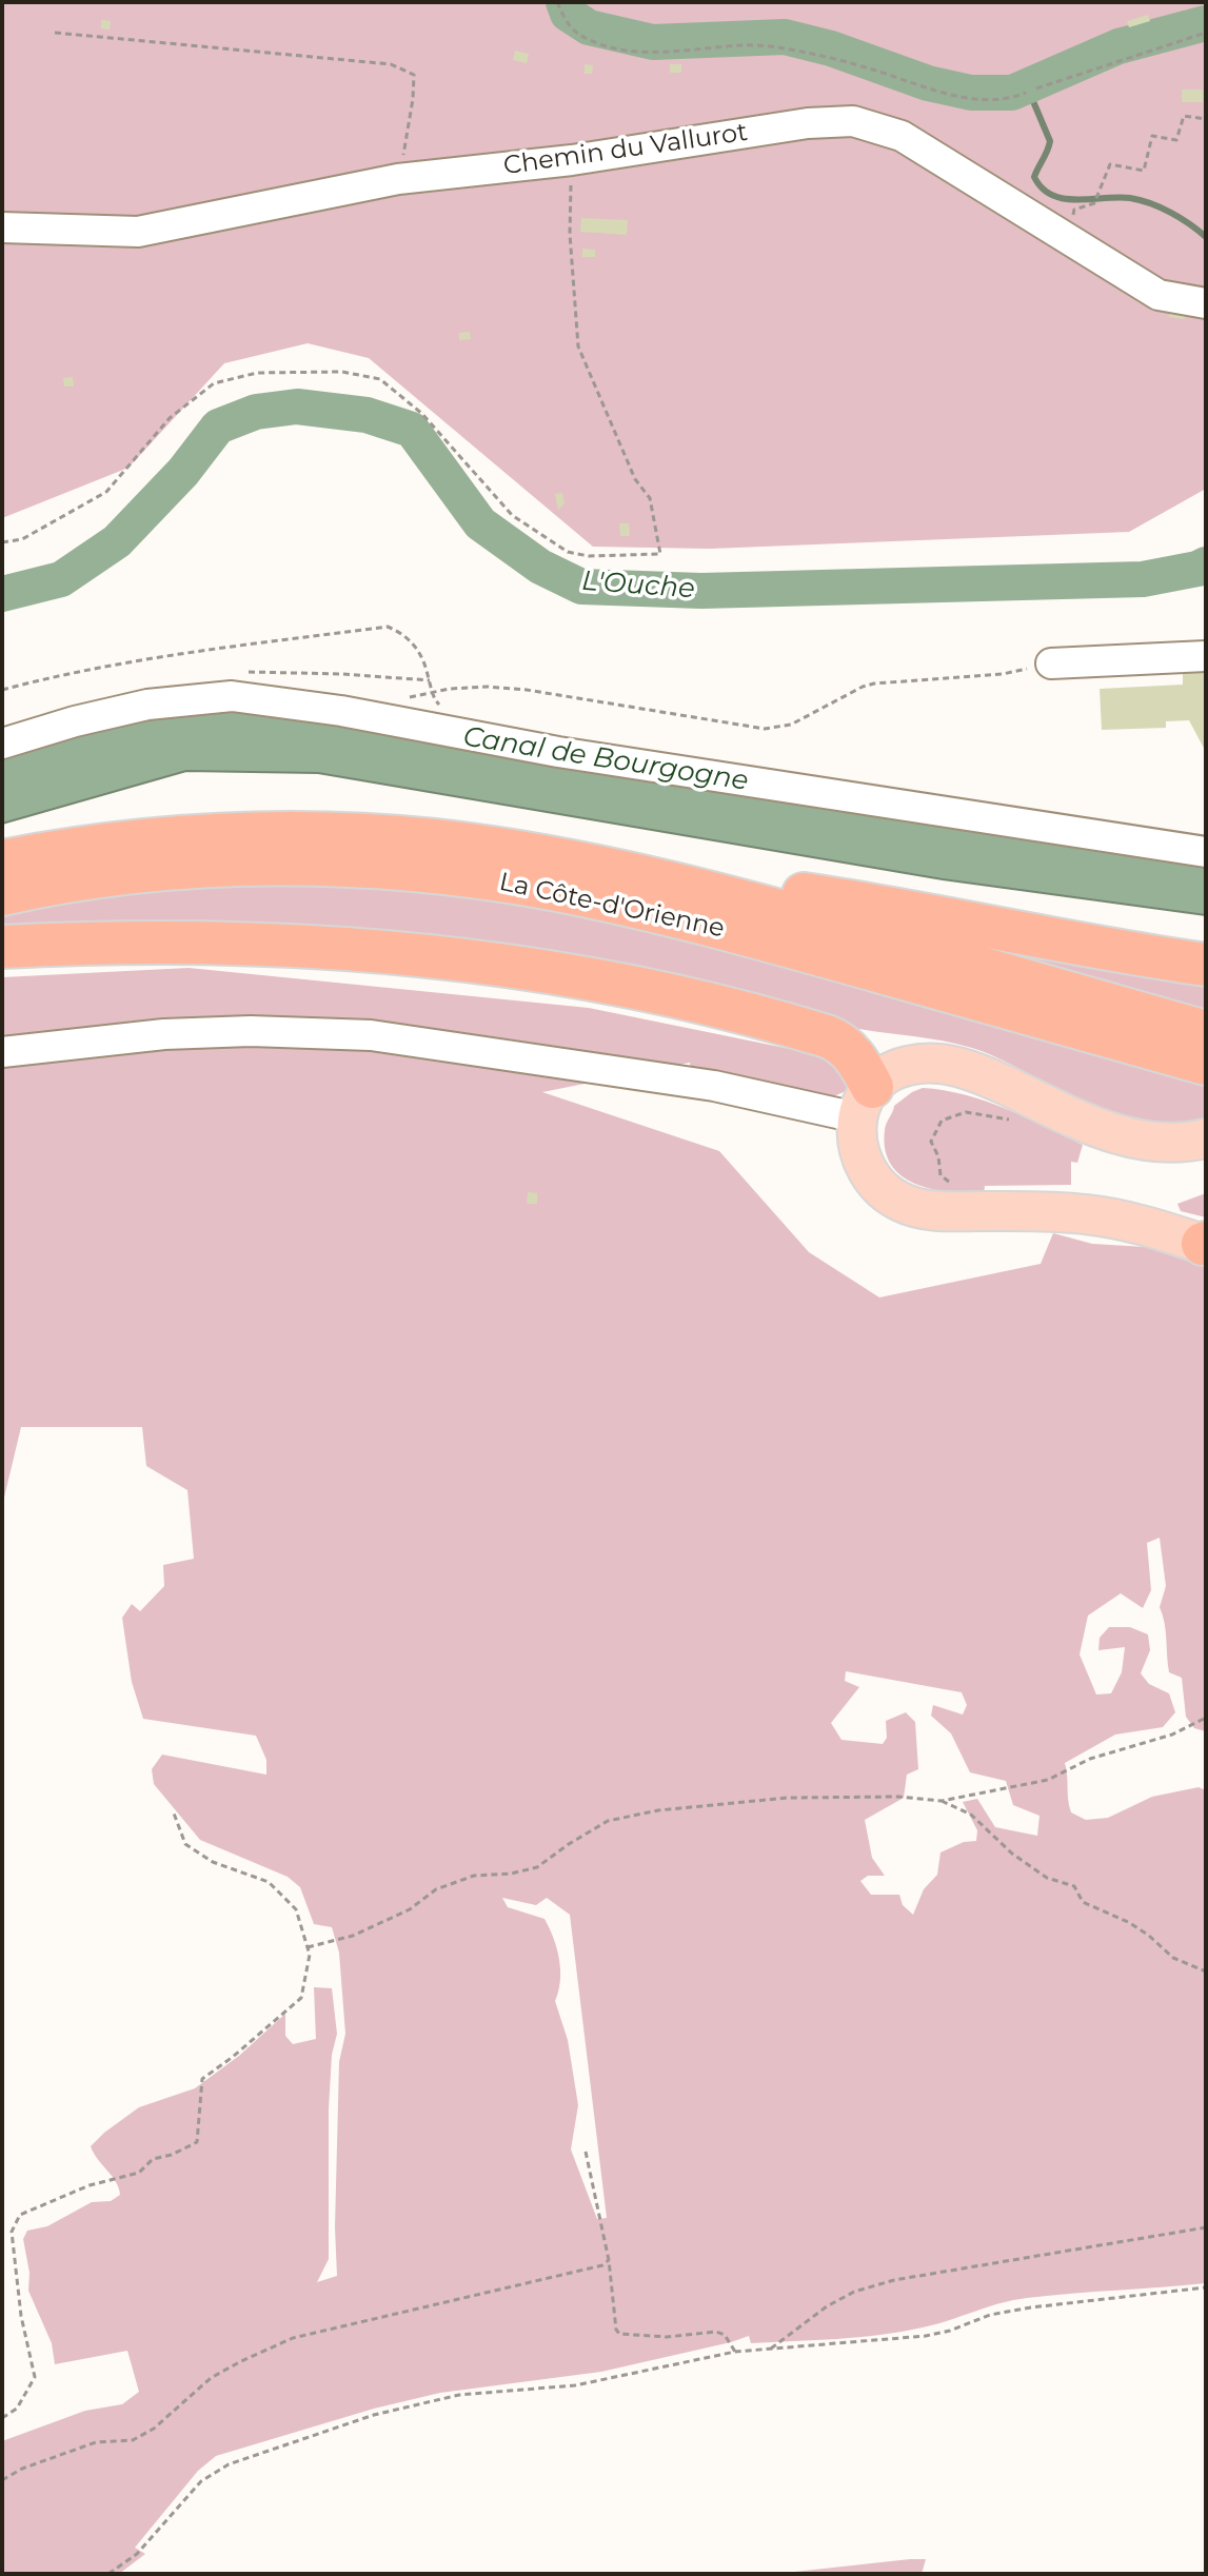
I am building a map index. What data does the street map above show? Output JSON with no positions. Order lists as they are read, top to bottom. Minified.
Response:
{"streets":{"highway":["La Côte-d'Orienne"],"street":["Chemin du Vallurot"]},"water":["L'Ouche","Canal de Bourgogne"]}
